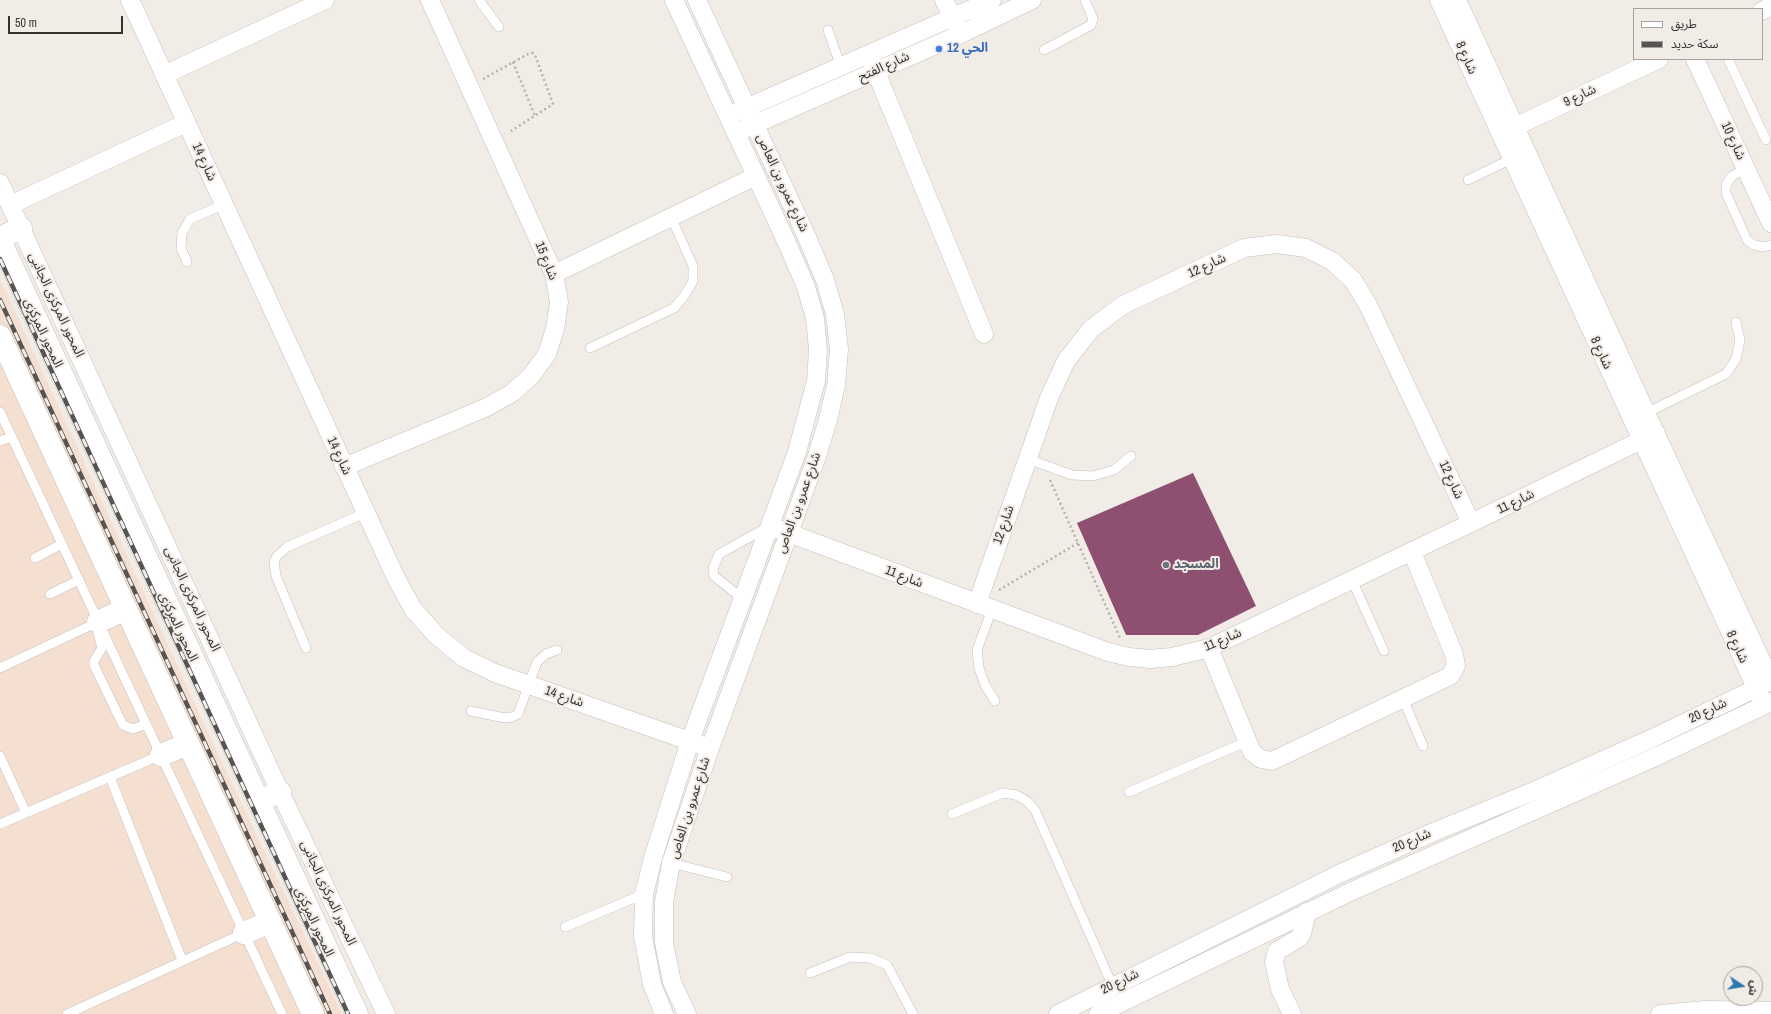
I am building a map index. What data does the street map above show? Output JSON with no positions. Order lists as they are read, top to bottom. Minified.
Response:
{"streets":{"main road":["المحور المركزى"],"street":["شارع 8","شارع الفتح","شارع 9","شارع 10","شارع 14","شارع عمرو بن العاص","شارع 15","شارع 12","المحور المركزى الجانبى","شارع 11","شارع 20"]},"crossings":[["شارع 8","شارع 9"],["شارع 8","شارع 11"],["شارع 8","شارع 20"],["شارع الفتح","شارع عمرو بن العاص"],["شارع 14","شارع عمرو بن العاص"],["شارع 14","شارع 15"],["شارع عمرو بن العاص","شارع 11"],["شارع 12","شارع 11"]],"places":["الحي 12","المسجد"],"legend":["طريق","سكة حديد"],"scale_bar":"50 m","north":"right"}
